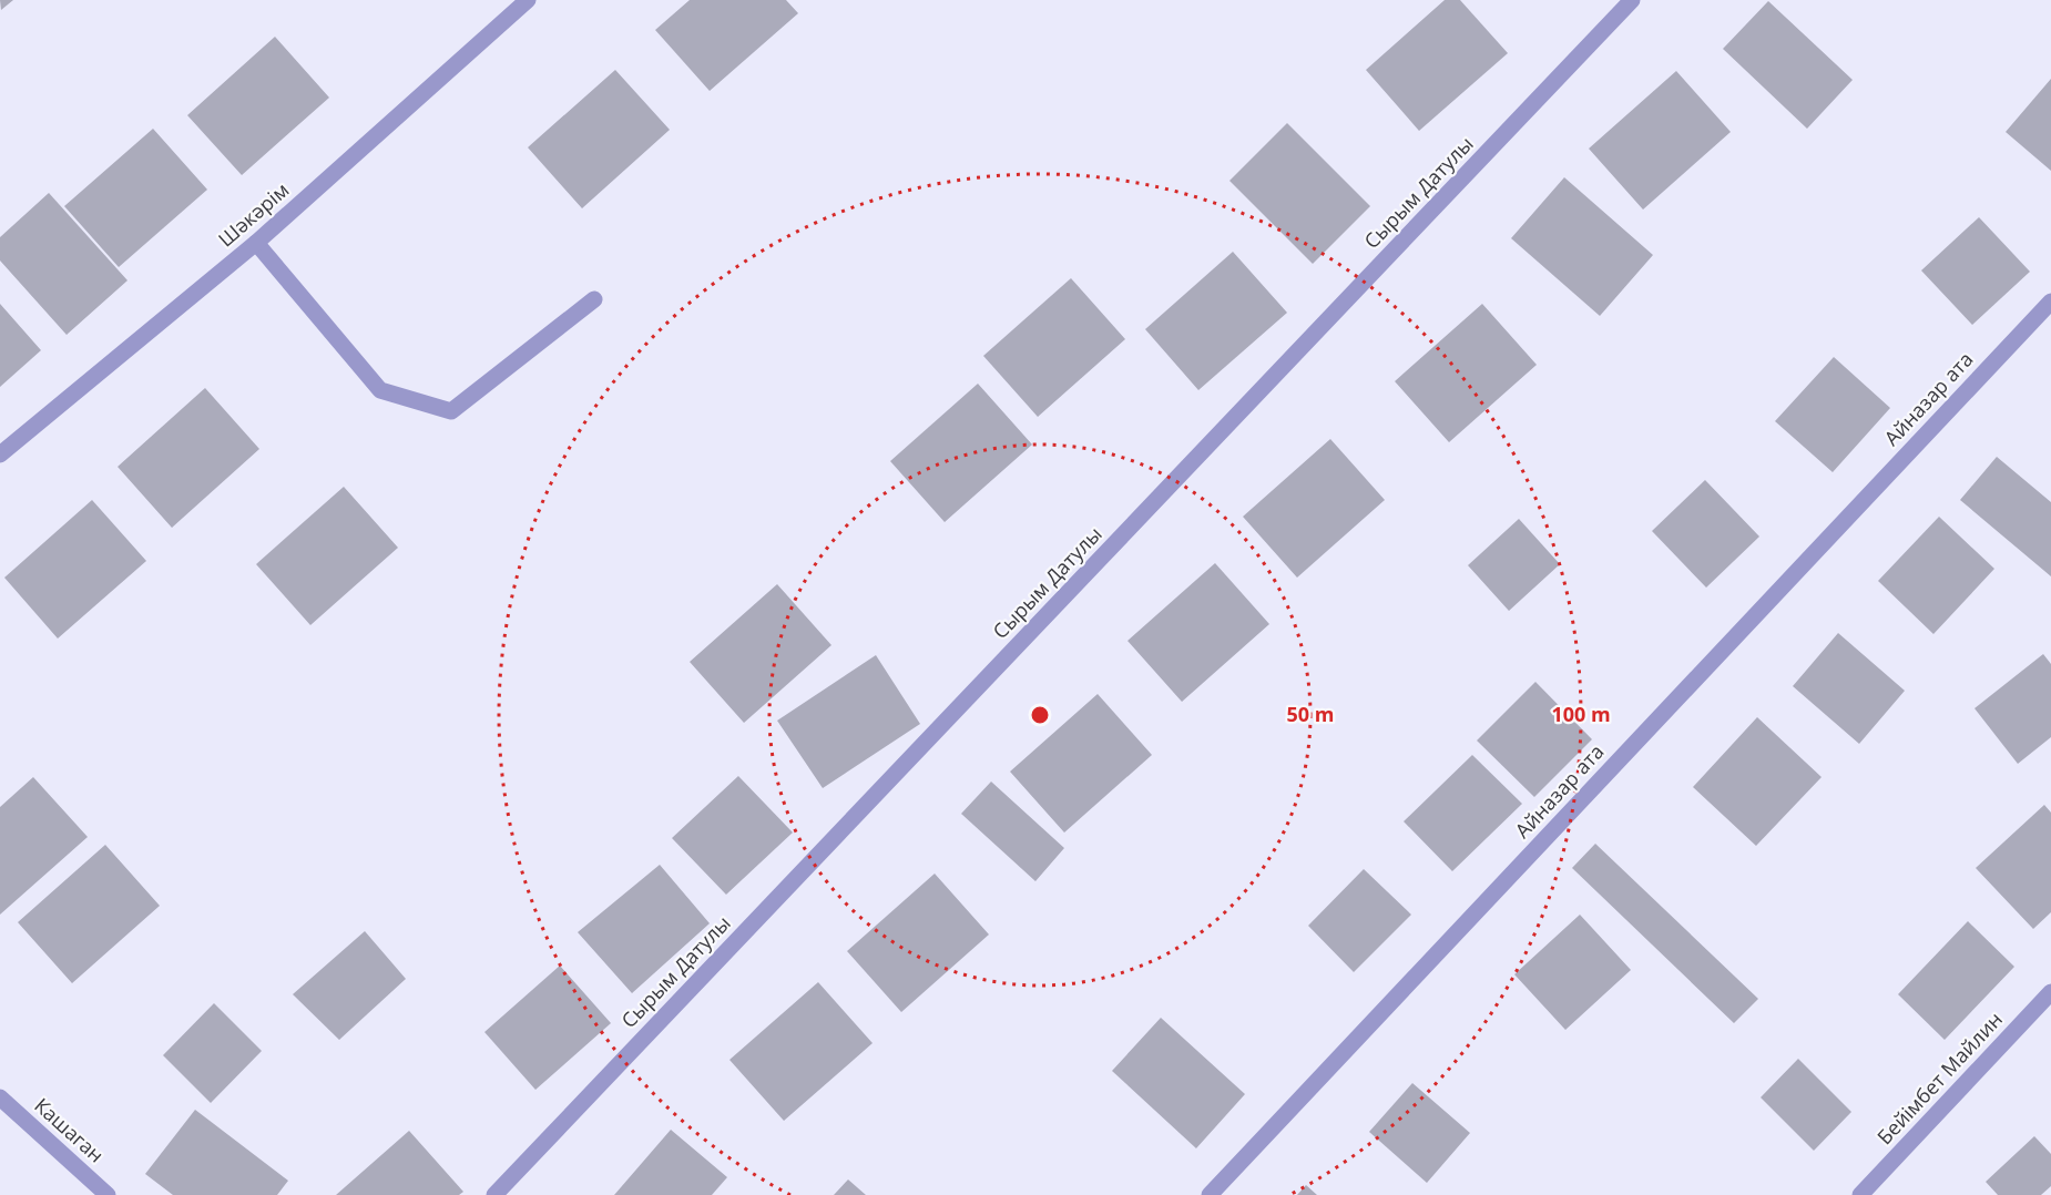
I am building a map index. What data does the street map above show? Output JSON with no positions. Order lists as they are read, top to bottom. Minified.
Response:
{"streets":{"street":["Сырым Датулы","Шәкәрім","Айназар ата","Бейімбет Майлин","Кашаган"]},"rings":["50 m","100 m"]}
